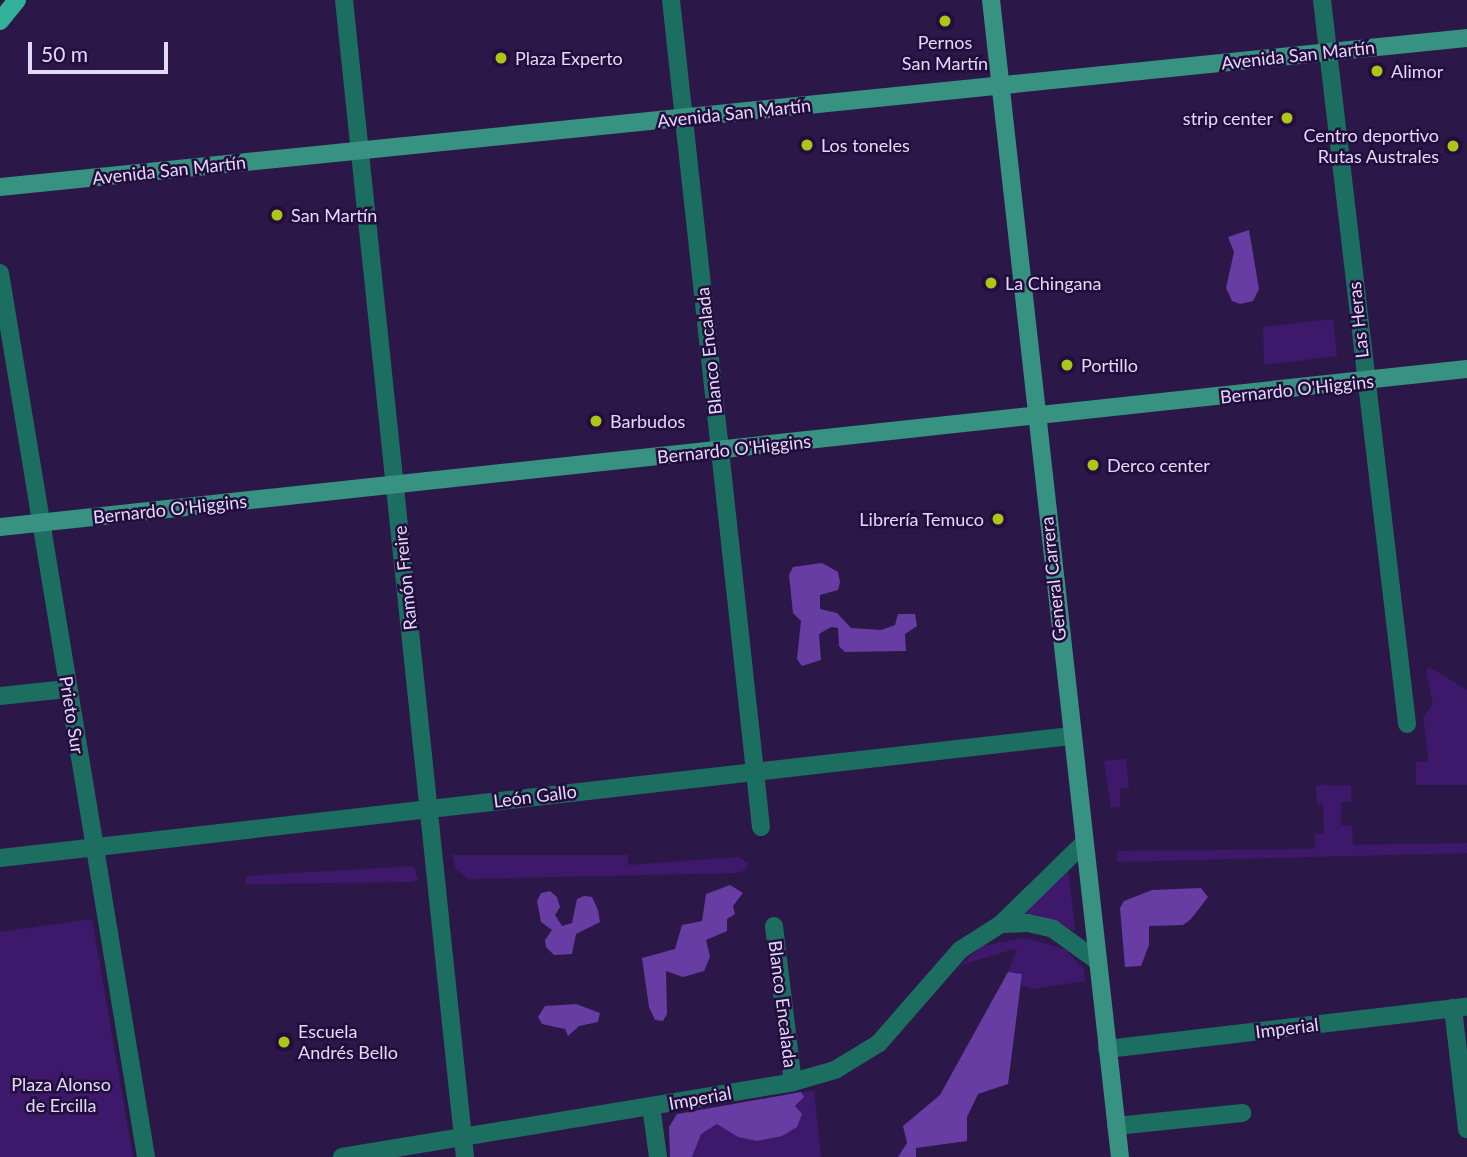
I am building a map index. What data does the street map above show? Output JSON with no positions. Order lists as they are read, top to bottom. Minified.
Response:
{"streets":{"main road":["Avenida San Martín","Bernardo O'Higgins","General Carrera"],"street":["Las Heras","Blanco Encalada","Ramón Freire","Prieto Sur","León Gallo","Imperial"]},"crossings":[["Avenida San Martín","Las Heras"],["Avenida San Martín","Blanco Encalada"],["Avenida San Martín","Ramón Freire"],["Avenida San Martín","General Carrera"],["Las Heras","Bernardo O'Higgins"],["Blanco Encalada","Bernardo O'Higgins"],["Blanco Encalada","León Gallo"],["Blanco Encalada","Imperial"],["Bernardo O'Higgins","Ramón Freire"],["Bernardo O'Higgins","General Carrera"],["Bernardo O'Higgins","Prieto Sur"],["Ramón Freire","León Gallo"],["Ramón Freire","Imperial"],["General Carrera","León Gallo"],["General Carrera","Imperial"],["Prieto Sur","León Gallo"]],"parks":["Plaza Alonso de Ercilla"],"places":["Pernos San Martín","Plaza Experto","Alimor","strip center","Los toneles","Centro deportivo Rutas Australes","San Martín","La Chingana","Portillo","Barbudos","Derco center","Librería Temuco","Escuela Andrés Bello"],"scale_bar":"50 m"}
